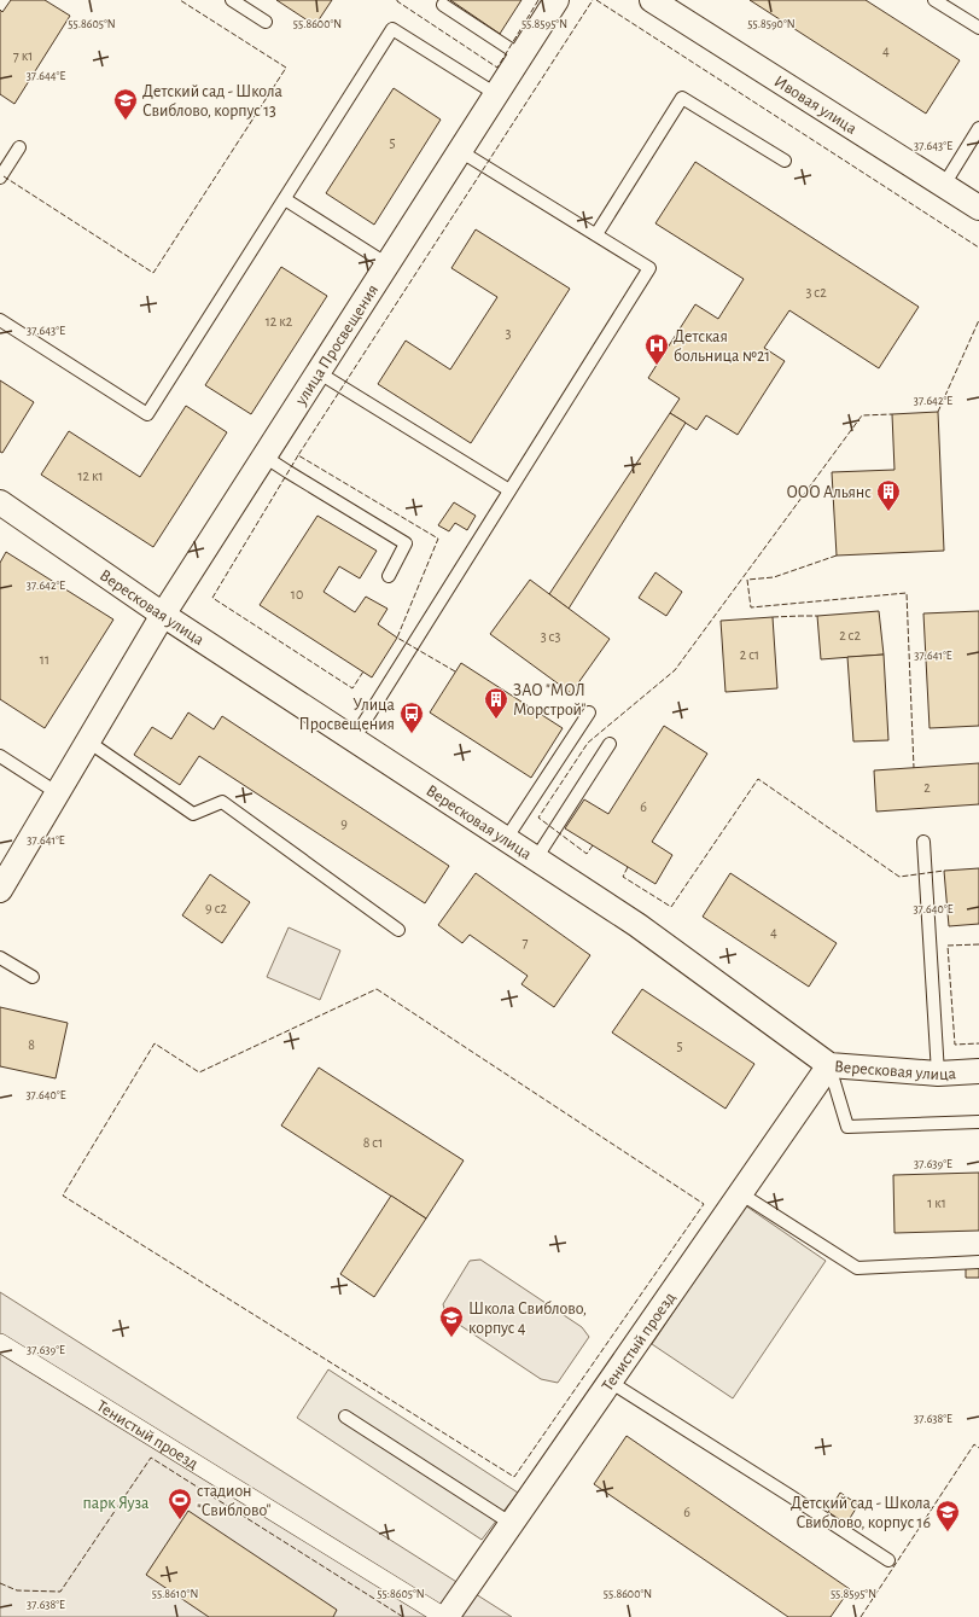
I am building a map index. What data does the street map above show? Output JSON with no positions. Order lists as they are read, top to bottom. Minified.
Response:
{"streets":{"street":["Ивовая улица","улица Просвещения","Вересковая улица","Тенистый проезд"]},"crossings":[["улица Просвещения","Вересковая улица"],["Вересковая улица","Тенистый проезд"]],"parks":["парк Яуза"],"places":{"school or university":["Детский сад - Школа Свиблово, корпус 13","Школа Свиблово, корпус 4","Детский сад - Школа Свиблово, корпус 16"],"hospital":["Детская больница №21"],"building":["ООО Альянс","ЗАО \"МОЛ Морстрой\""],"bus stop":["Улица Просвещения"],"sports":["стадион \"Свиблово\""]},"house_numbers":["4","7 к1","5","3 с2","12 к2","3","12 к1","10","2 с2","3 с3","2 с1","11","2","6","9","9 с2","4","7","8","5","8 с1","1 к1","6"],"coordinates":["55.8605°N","55.8600°N","55.8595°N","55.8590°N","37.644°E","37.643°E","37.642°E","37.641°E","37.640°E","37.639°E","37.638°E","55.8610°N"]}
